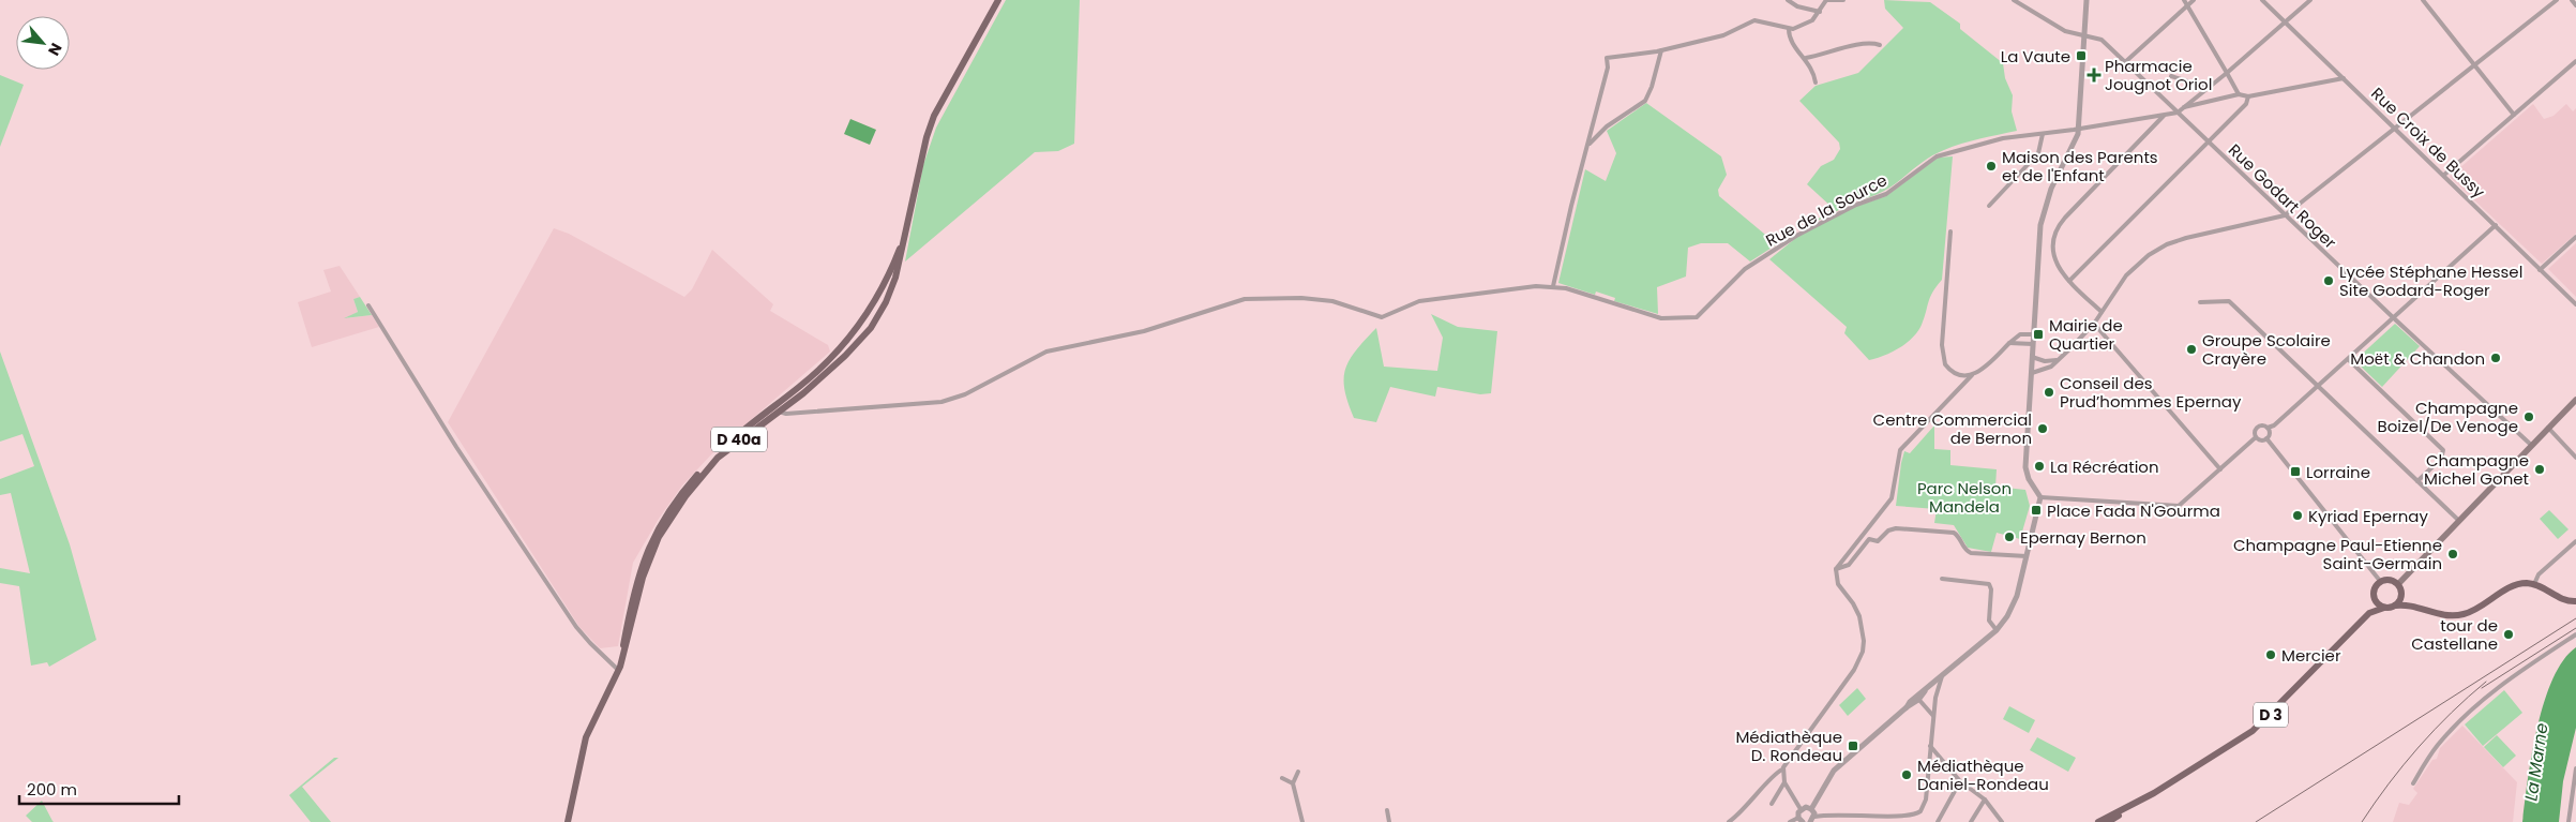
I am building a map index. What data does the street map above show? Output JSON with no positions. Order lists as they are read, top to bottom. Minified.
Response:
{"streets":{"main road":["D 40a","D 3"],"street":["Rue Croix de Bussy","Rue Godart Roger","Rue de la Source"]},"crossings":[["Rue Godart Roger","Rue de la Source"],["Rue de la Source","D 40a"]],"water":["La Marne"],"parks":["Parc Nelson Mandela"],"places":{"transit":["La Vaute","Mairie de Quartier","Lorraine","Place Fada N'Gourma","Médiathèque D. Rondeau"],"health":["Pharmacie Jougnot Oriol"],"other":["Maison des Parents et de l'Enfant","Lycée Stéphane Hessel Site Godard-Roger","Groupe Scolaire Crayère","Moёt & Chandon","Conseil des Prud’hommes Epernay","Champagne Boizel/De Venoge","Centre Commercial de Bernon","La Récréation","Champagne Michel Gonet","Kyriad Epernay","Epernay Bernon","Champagne Paul-Etienne Saint-Germain","tour de Castellane","Mercier","Médiathèque Daniel-Rondeau"]},"scale_bar":"200 m","north":"bottom right"}
